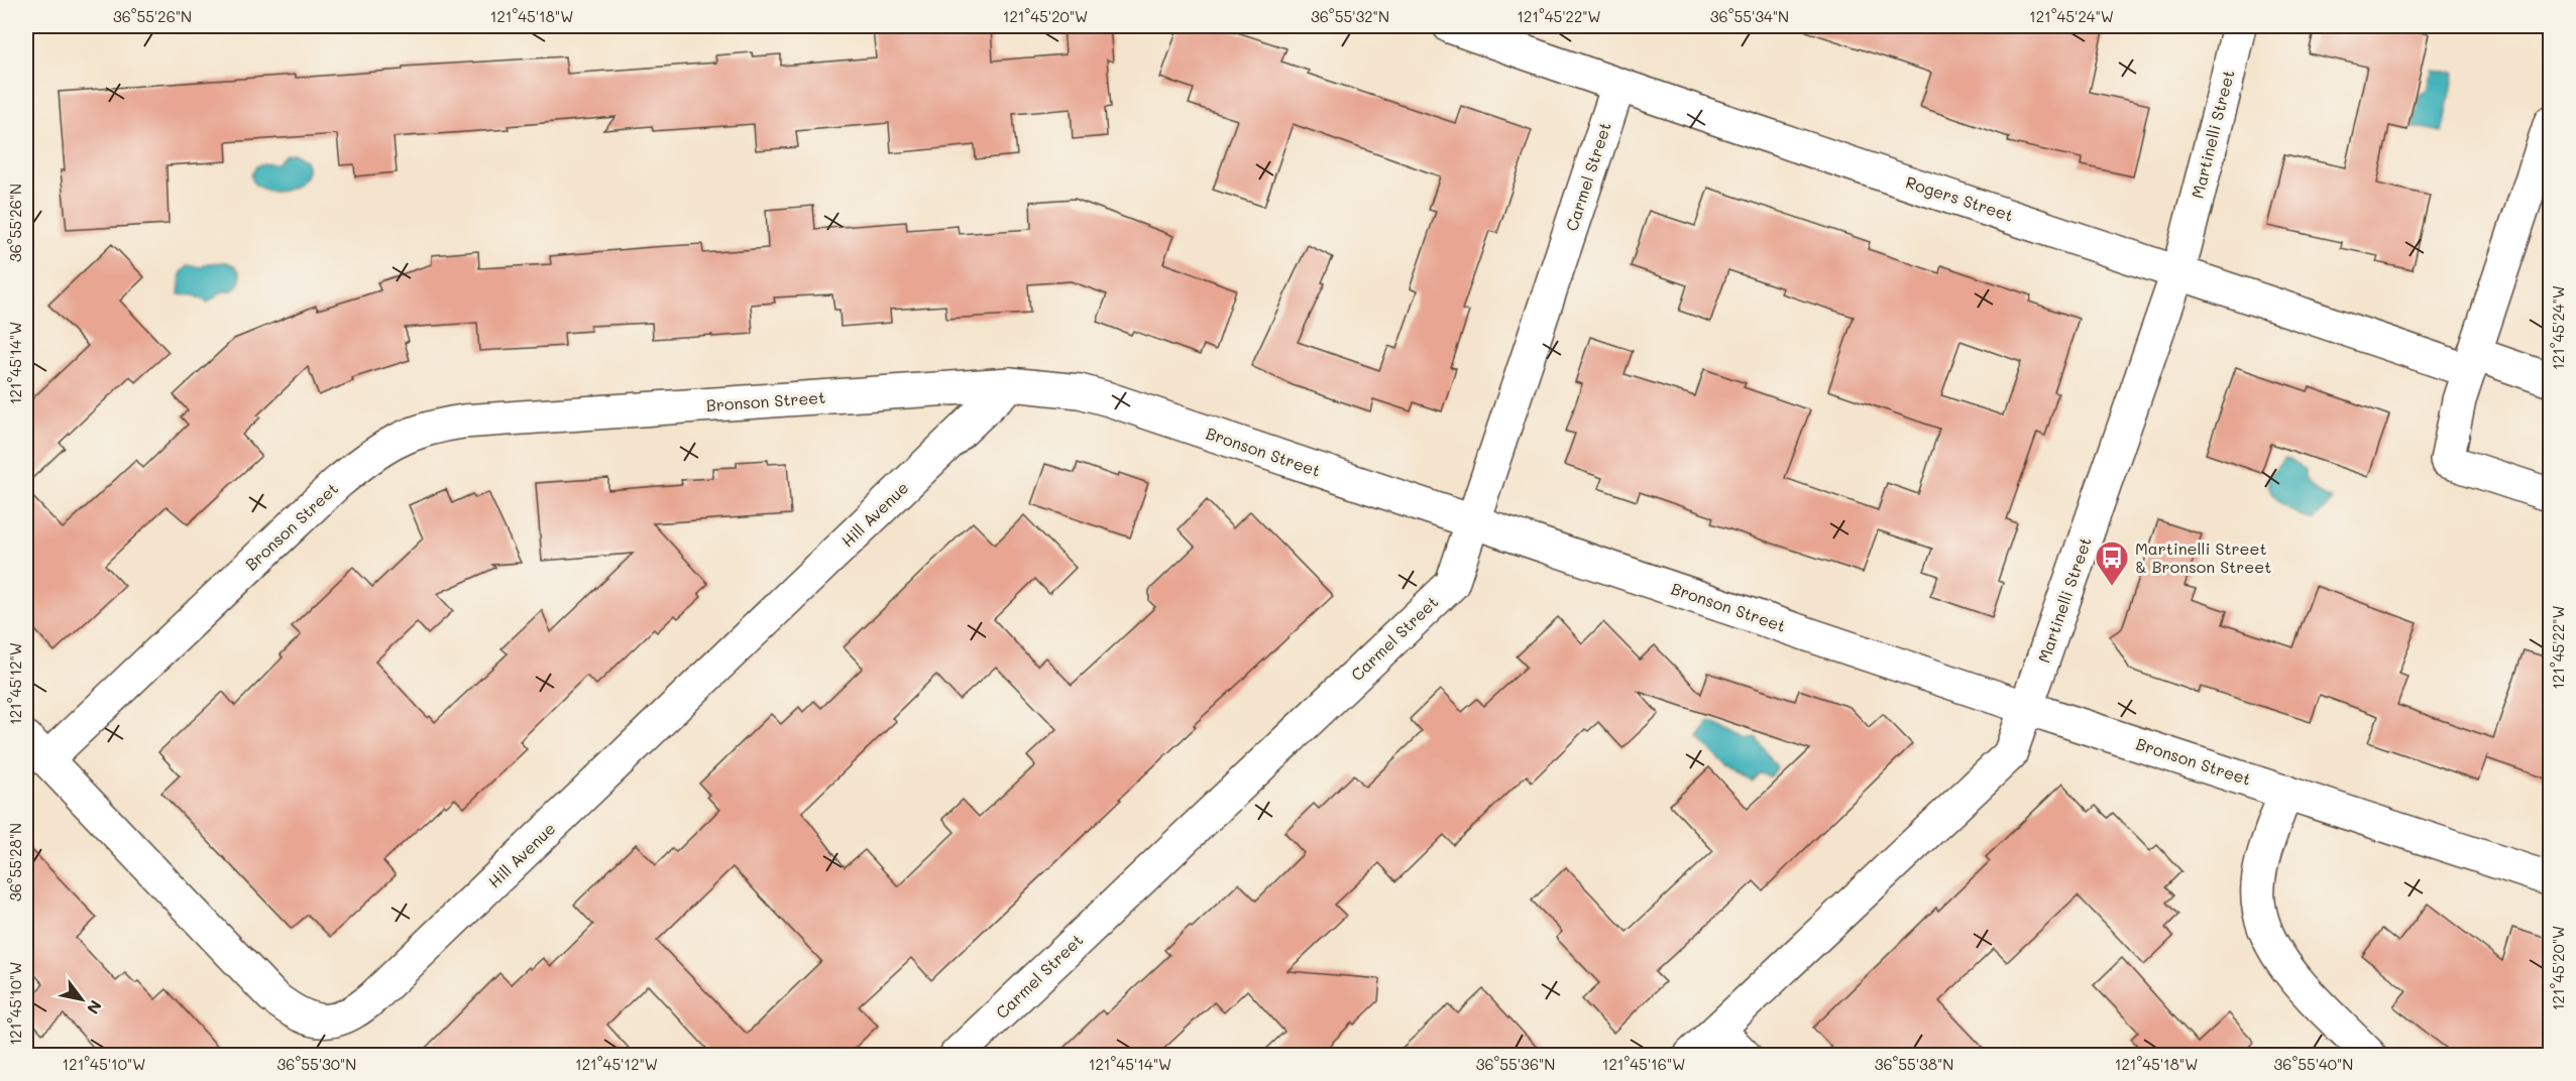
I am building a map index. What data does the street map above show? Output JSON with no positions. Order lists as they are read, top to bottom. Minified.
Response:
{"streets":{"street":["Martinelli Street","Carmel Street","Rogers Street","Bronson Street","Hill Avenue"]},"crossings":[["Martinelli Street","Rogers Street"],["Martinelli Street","Bronson Street"],["Carmel Street","Rogers Street"],["Carmel Street","Bronson Street"],["Bronson Street","Hill Avenue"]],"places":{"bus stop":["Martinelli Street & Bronson Street"]},"north":"bottom right","coordinates":["36°55'26\"N","121°45'18\"W","121°45'20\"W","36°55'32\"N","121°45'22\"W","36°55'34\"N","121°45'24\"W","121°45'14\"W","121°45'12\"W","36°55'28\"N","121°45'10\"W","36°55'30\"N","36°55'36\"N","121°45'16\"W","36°55'38\"N","36°55'40\"N"]}
